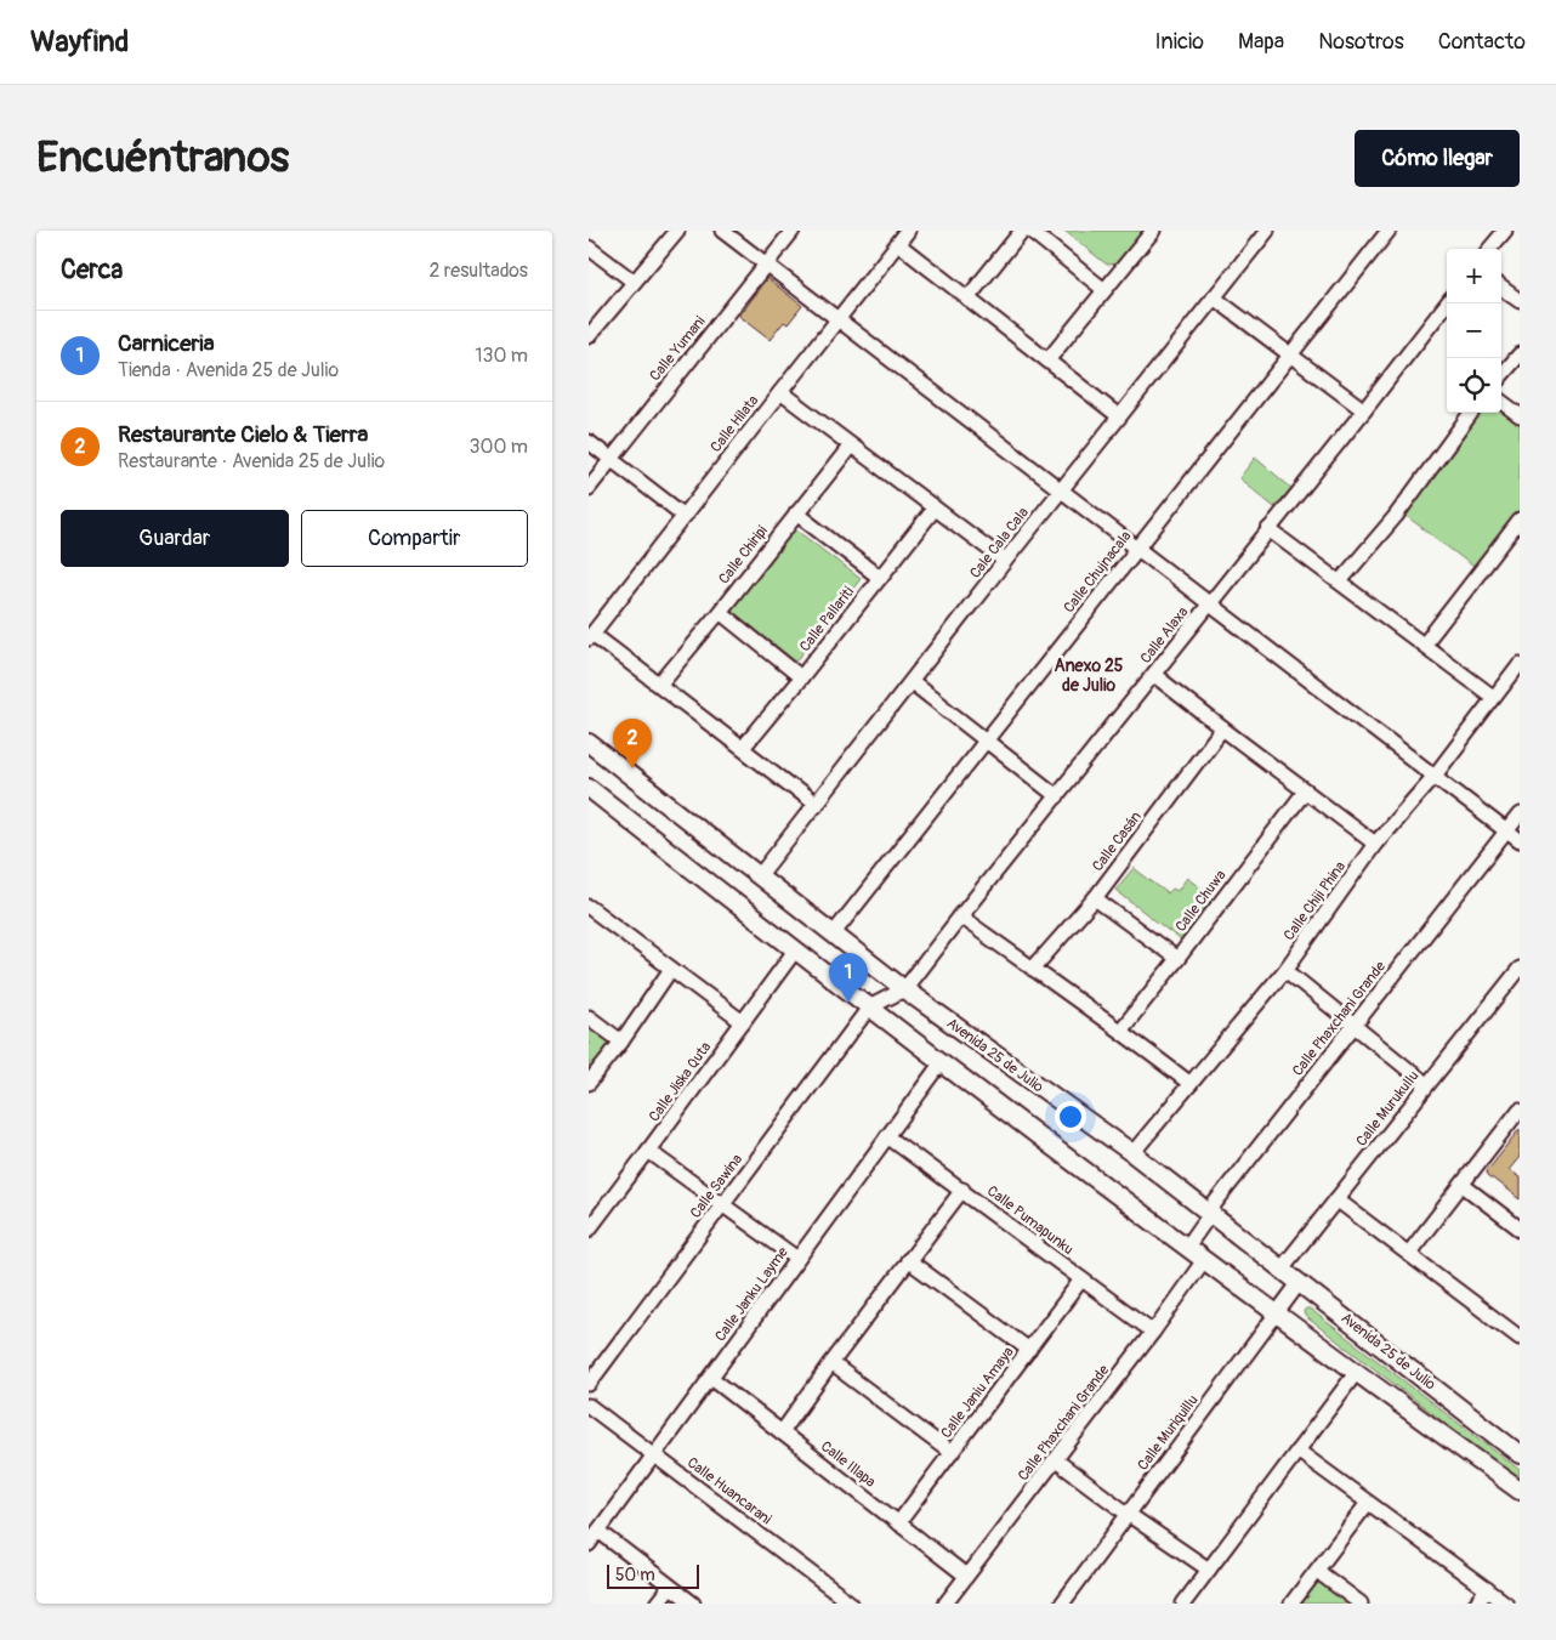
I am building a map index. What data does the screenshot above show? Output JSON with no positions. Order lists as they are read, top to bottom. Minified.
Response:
{"streets":{"main road":["Avenida 25 de Julio"],"street":["Calle Yumani","Calle Hilata","Cale Cala Cala","Calle Chiripi","Calle Chujnacala","Calle Pallariti","Calle Alaxa","Calle Casán","Calle Chuwa","Calle Chiji Phina","Calle Phaxchani Grande","Calle Jiska Quta","Calle Murukullu","Calle Sawina","Calle Pumapunku","Calle Janku Layme","Calle Janiu Amaya","Calle Muriquillu","Calle Illapa","Calle Huancarani"]},"crossings":[["Cale Cala Cala","Avenida 25 de Julio"],["Calle Chujnacala","Avenida 25 de Julio"],["Calle Alaxa","Avenida 25 de Julio"],["Calle Alaxa","Calle Sawina"],["Calle Chiji Phina","Avenida 25 de Julio"],["Calle Phaxchani Grande","Avenida 25 de Julio"],["Calle Phaxchani Grande","Calle Pumapunku"],["Calle Phaxchani Grande","Calle Illapa"],["Avenida 25 de Julio","Calle Murukullu"],["Avenida 25 de Julio","Calle Muriquillu"],["Calle Pumapunku","Calle Janku Layme"],["Calle Pumapunku","Calle Janiu Amaya"],["Calle Janku Layme","Calle Illapa"],["Calle Janku Layme","Calle Huancarani"],["Calle Janiu Amaya","Calle Illapa"]],"districts":["Anexo 25 de Julio"],"scale_bar":"50 m","page":{"header":"Wayfind","nav":["Inicio","Mapa","Nosotros","Contacto"],"buttons":["Cómo llegar",["Guardar","Compartir"]],"title":"Encuéntranos","heading":["Cerca","2 resultados"],"map_buttons":["+","−"],"list":[{"mark":"1","name":"Carniceria","note":"Tienda · Avenida 25 de Julio","value":"130 m"},{"mark":"2","name":"Restaurante Cielo & Tierra","note":"Restaurante · Avenida 25 de Julio","value":"300 m"}],"pins":["2","1"],"scale":"50 m"}}
